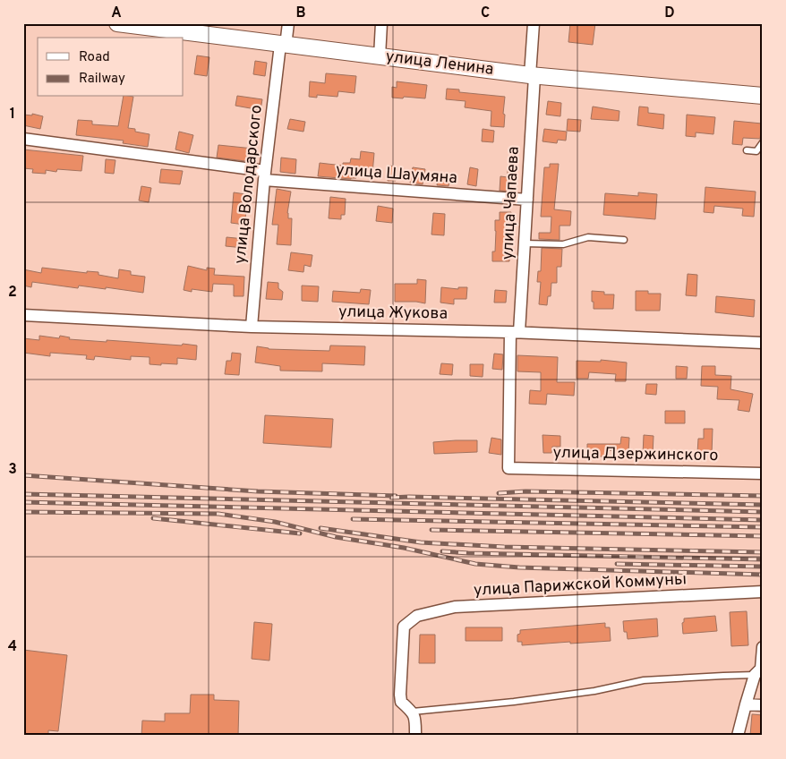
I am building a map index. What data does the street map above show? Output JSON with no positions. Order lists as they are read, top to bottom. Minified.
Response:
{"streets":{"main road":["улица Ленина"],"street":["улица Шаумяна","улица Володарского","улица Чапаева","улица Жукова","улица Дзержинского","улица Парижской Коммуны"]},"crossings":[["улица Ленина","улица Володарского"],["улица Ленина","улица Чапаева"],["улица Шаумяна","улица Володарского"],["улица Шаумяна","улица Чапаева"],["улица Володарского","улица Жукова"],["улица Чапаева","улица Жукова"],["улица Чапаева","улица Дзержинского"]],"legend":["Road","Railway"],"grid":{"columns":["A","B","C","D"],"rows":["1","2","3","4"]}}
